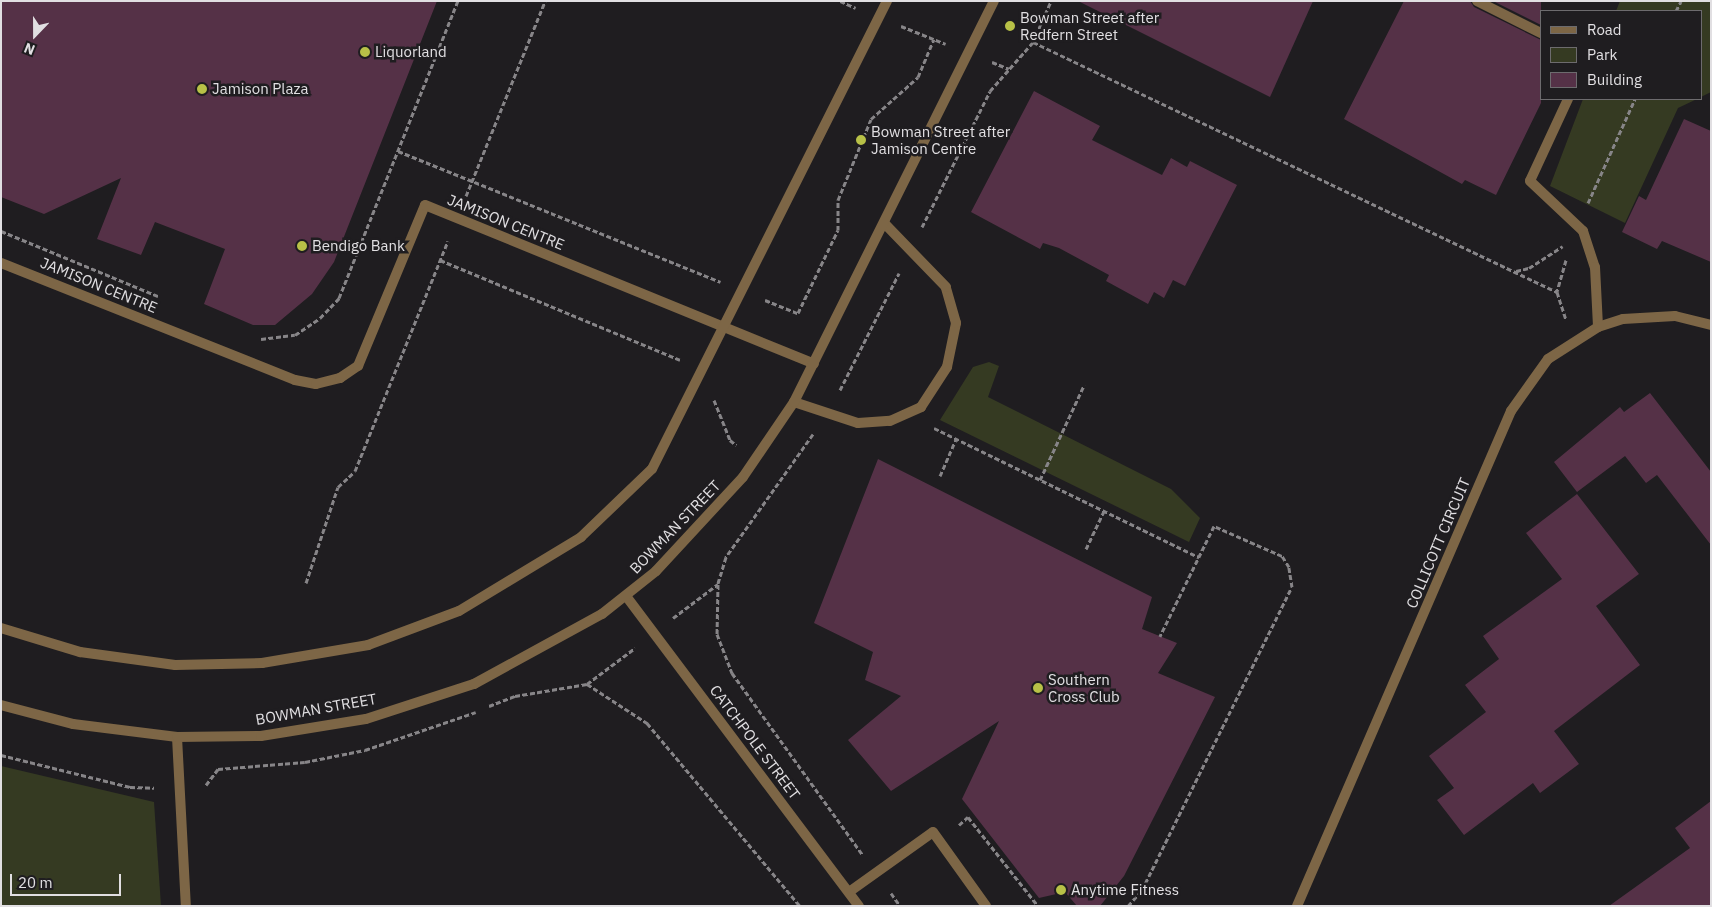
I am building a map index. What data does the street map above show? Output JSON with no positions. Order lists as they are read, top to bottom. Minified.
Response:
{"streets":{"street":["JAMISON CENTRE","BOWMAN STREET","COLLICOTT CIRCUIT","CATCHPOLE STREET"]},"crossings":[["JAMISON CENTRE","BOWMAN STREET"],["BOWMAN STREET","CATCHPOLE STREET"]],"places":["Bowman Street after Redfern Street","Liquorland","Jamison Plaza","Bowman Street after Jamison Centre","Bendigo Bank","Southern Cross Club","Anytime Fitness"],"legend":["Road","Park","Building"],"scale_bar":"20 m","north":"bottom"}
